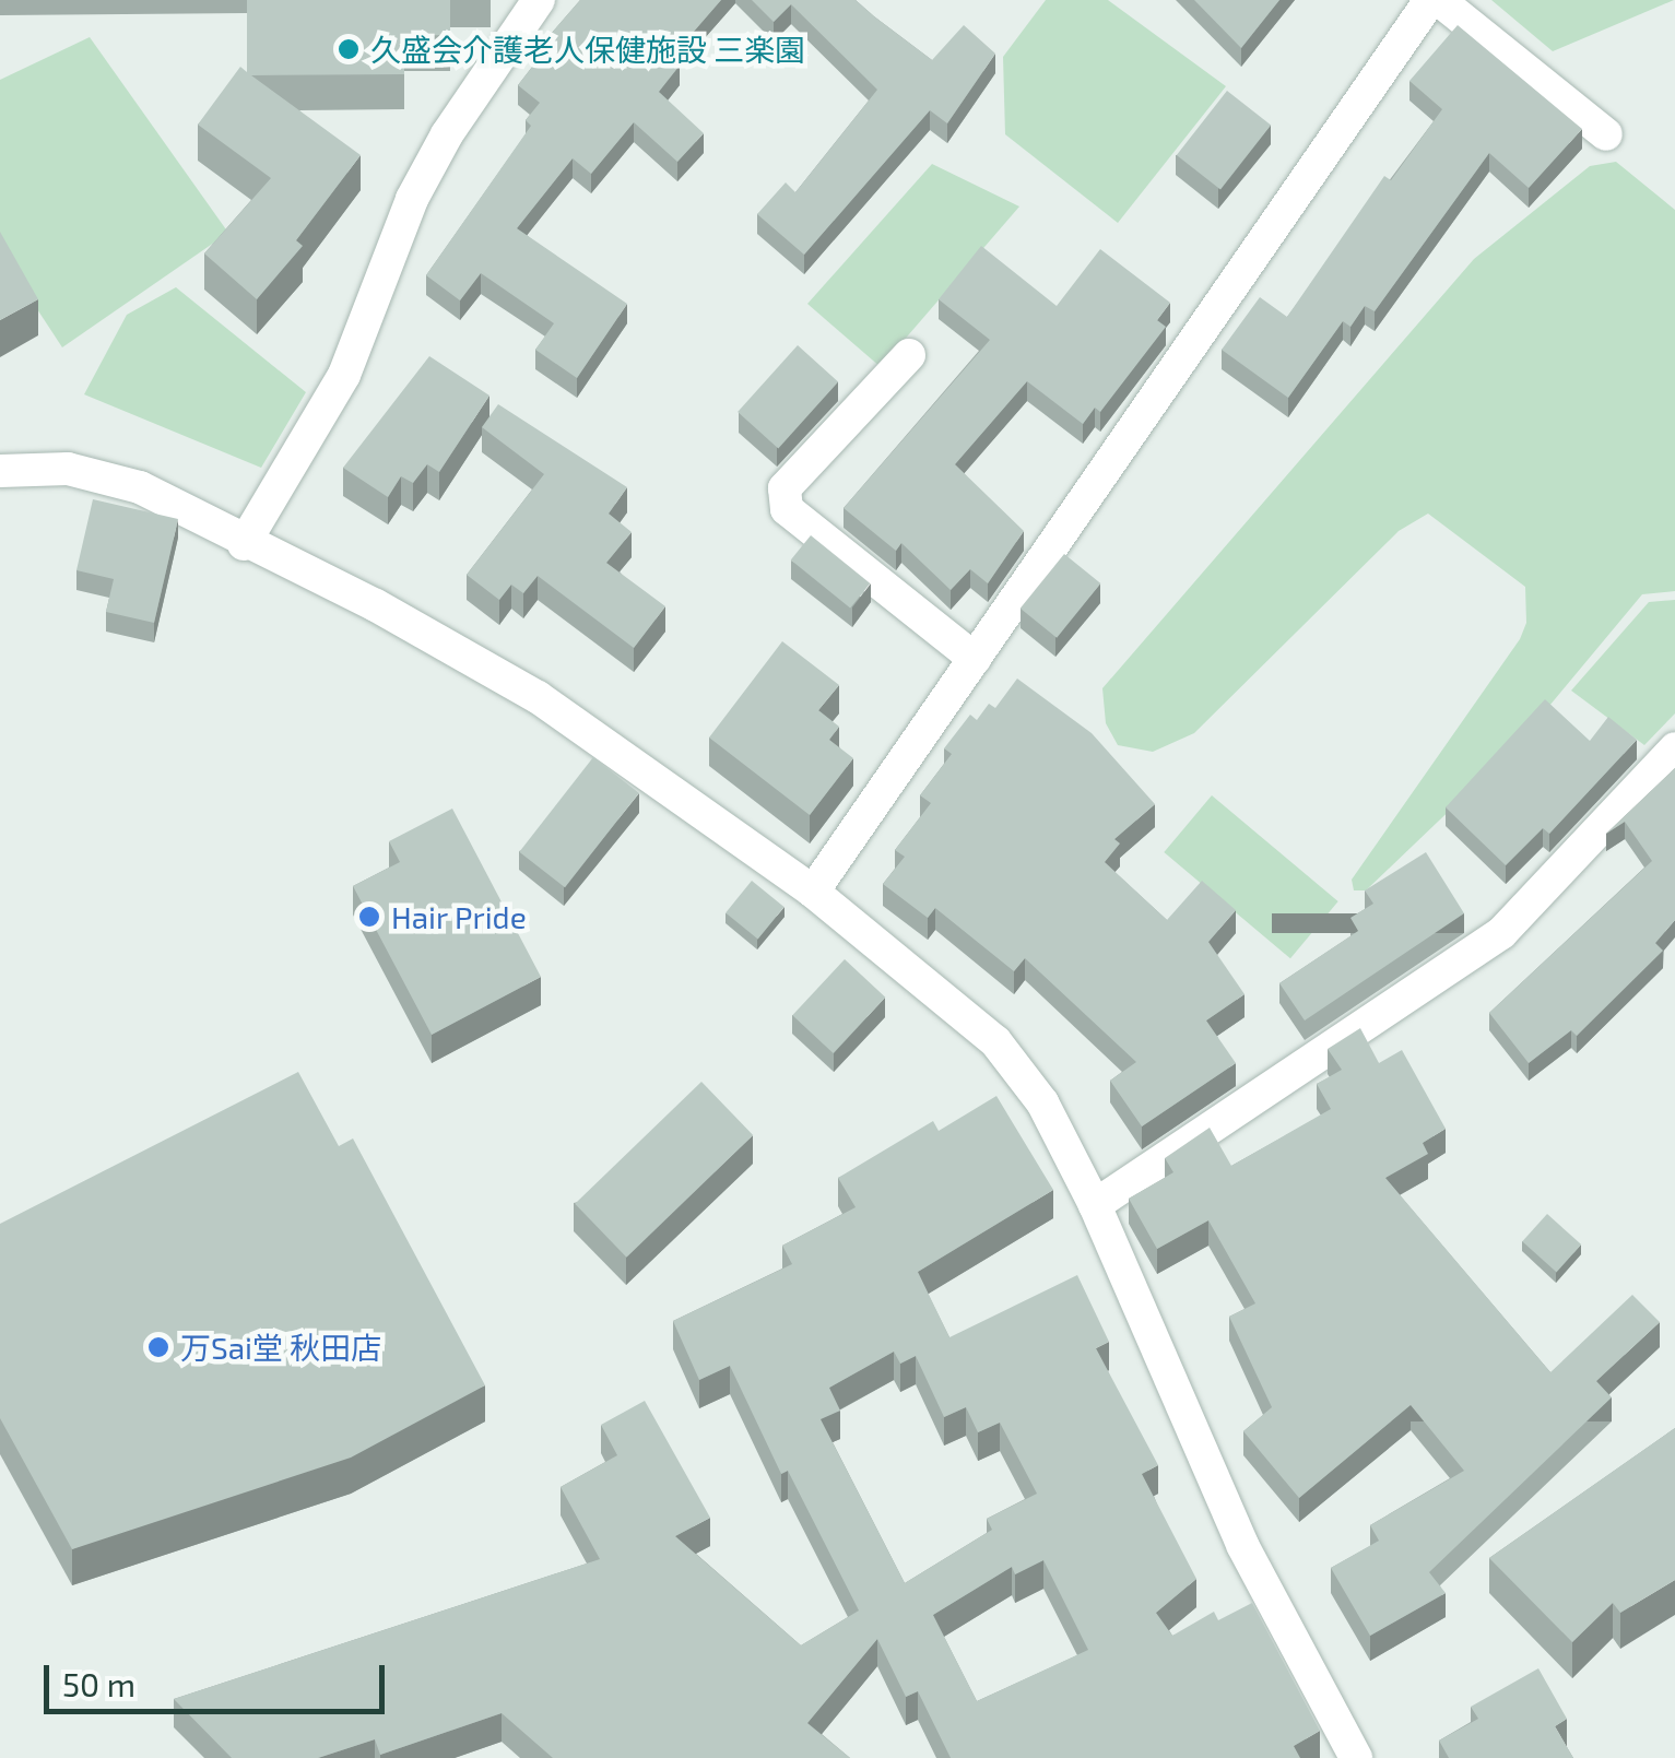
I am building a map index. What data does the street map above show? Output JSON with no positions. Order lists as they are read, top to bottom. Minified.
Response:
{"places":["久盛会介護老人保健施設 三楽園","Hair Pride","万Sai堂 秋田店"],"scale_bar":"50 m"}
